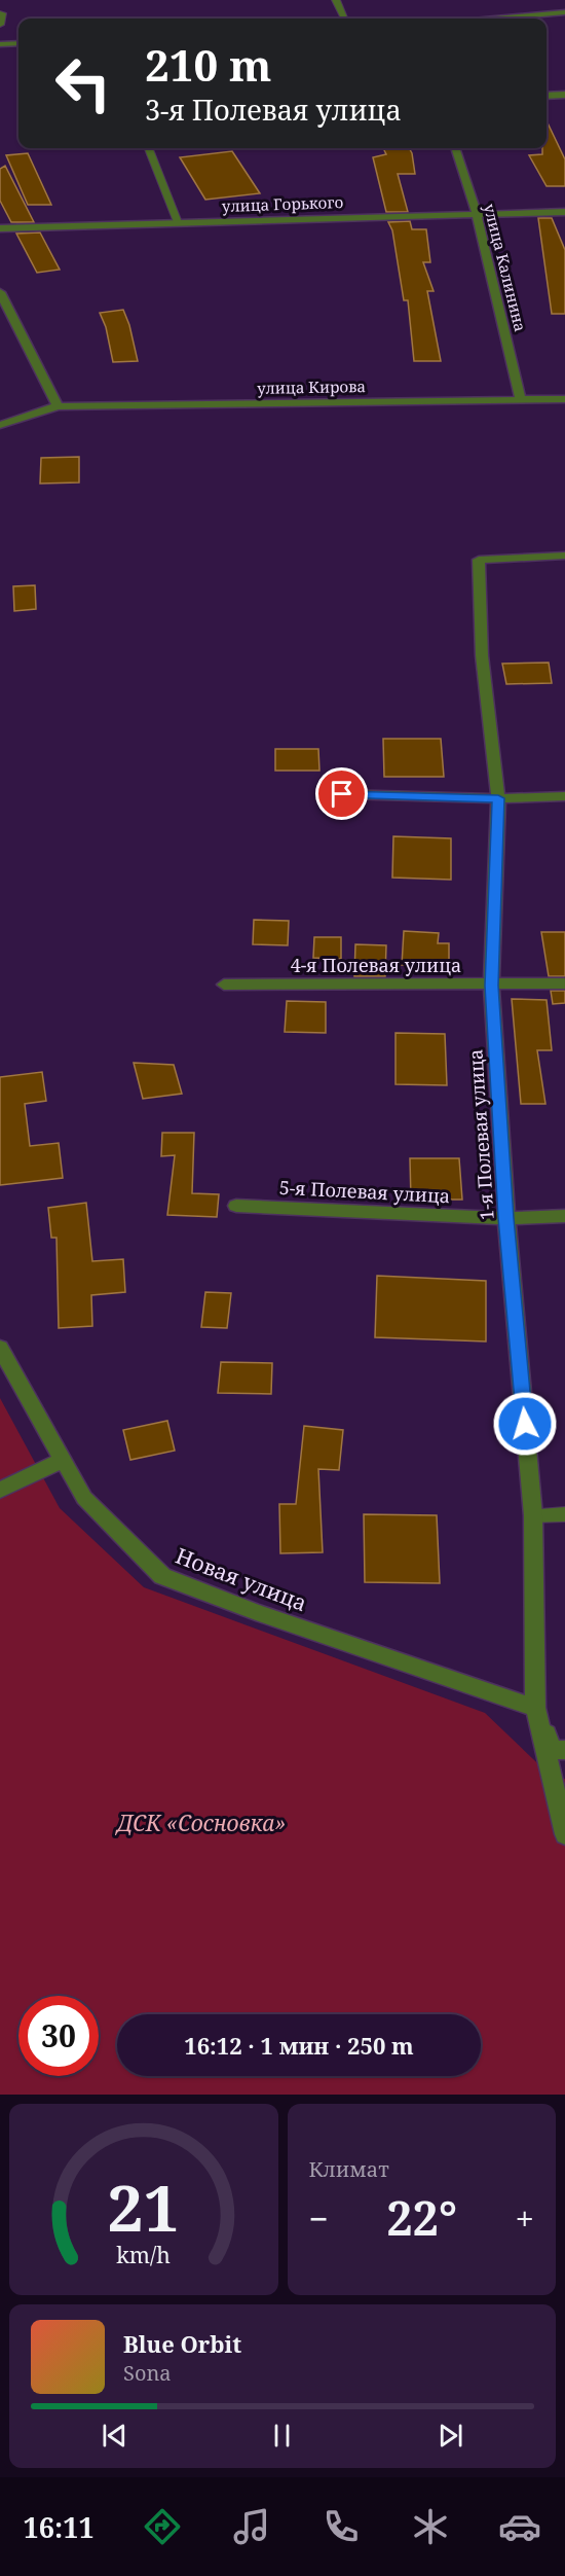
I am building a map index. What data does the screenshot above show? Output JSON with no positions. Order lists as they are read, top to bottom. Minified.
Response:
{"streets":{"street":["улица Горького","улица Калинина","улица Кирова","4-я Полевая улица","1-я Полевая улица","5-я Полевая улица","Новая улица"]},"crossings":[["улица Горького","улица Калинина"],["улица Калинина","улица Кирова"],["4-я Полевая улица","1-я Полевая улица"],["1-я Полевая улица","5-я Полевая улица"],["1-я Полевая улица","Новая улица"]],"parks":["ДСК «Сосновка»"],"page":{"turn":["210 m","3-я Полевая улица"],"limit":"30","trip":"16:12 · 1 мин · 250 m","tile":"Климат","heat":["−","22°","+"],"song":["Blue Orbit","Sona"],"tabs":"16:11","gauge":["21","km/h"]}}
